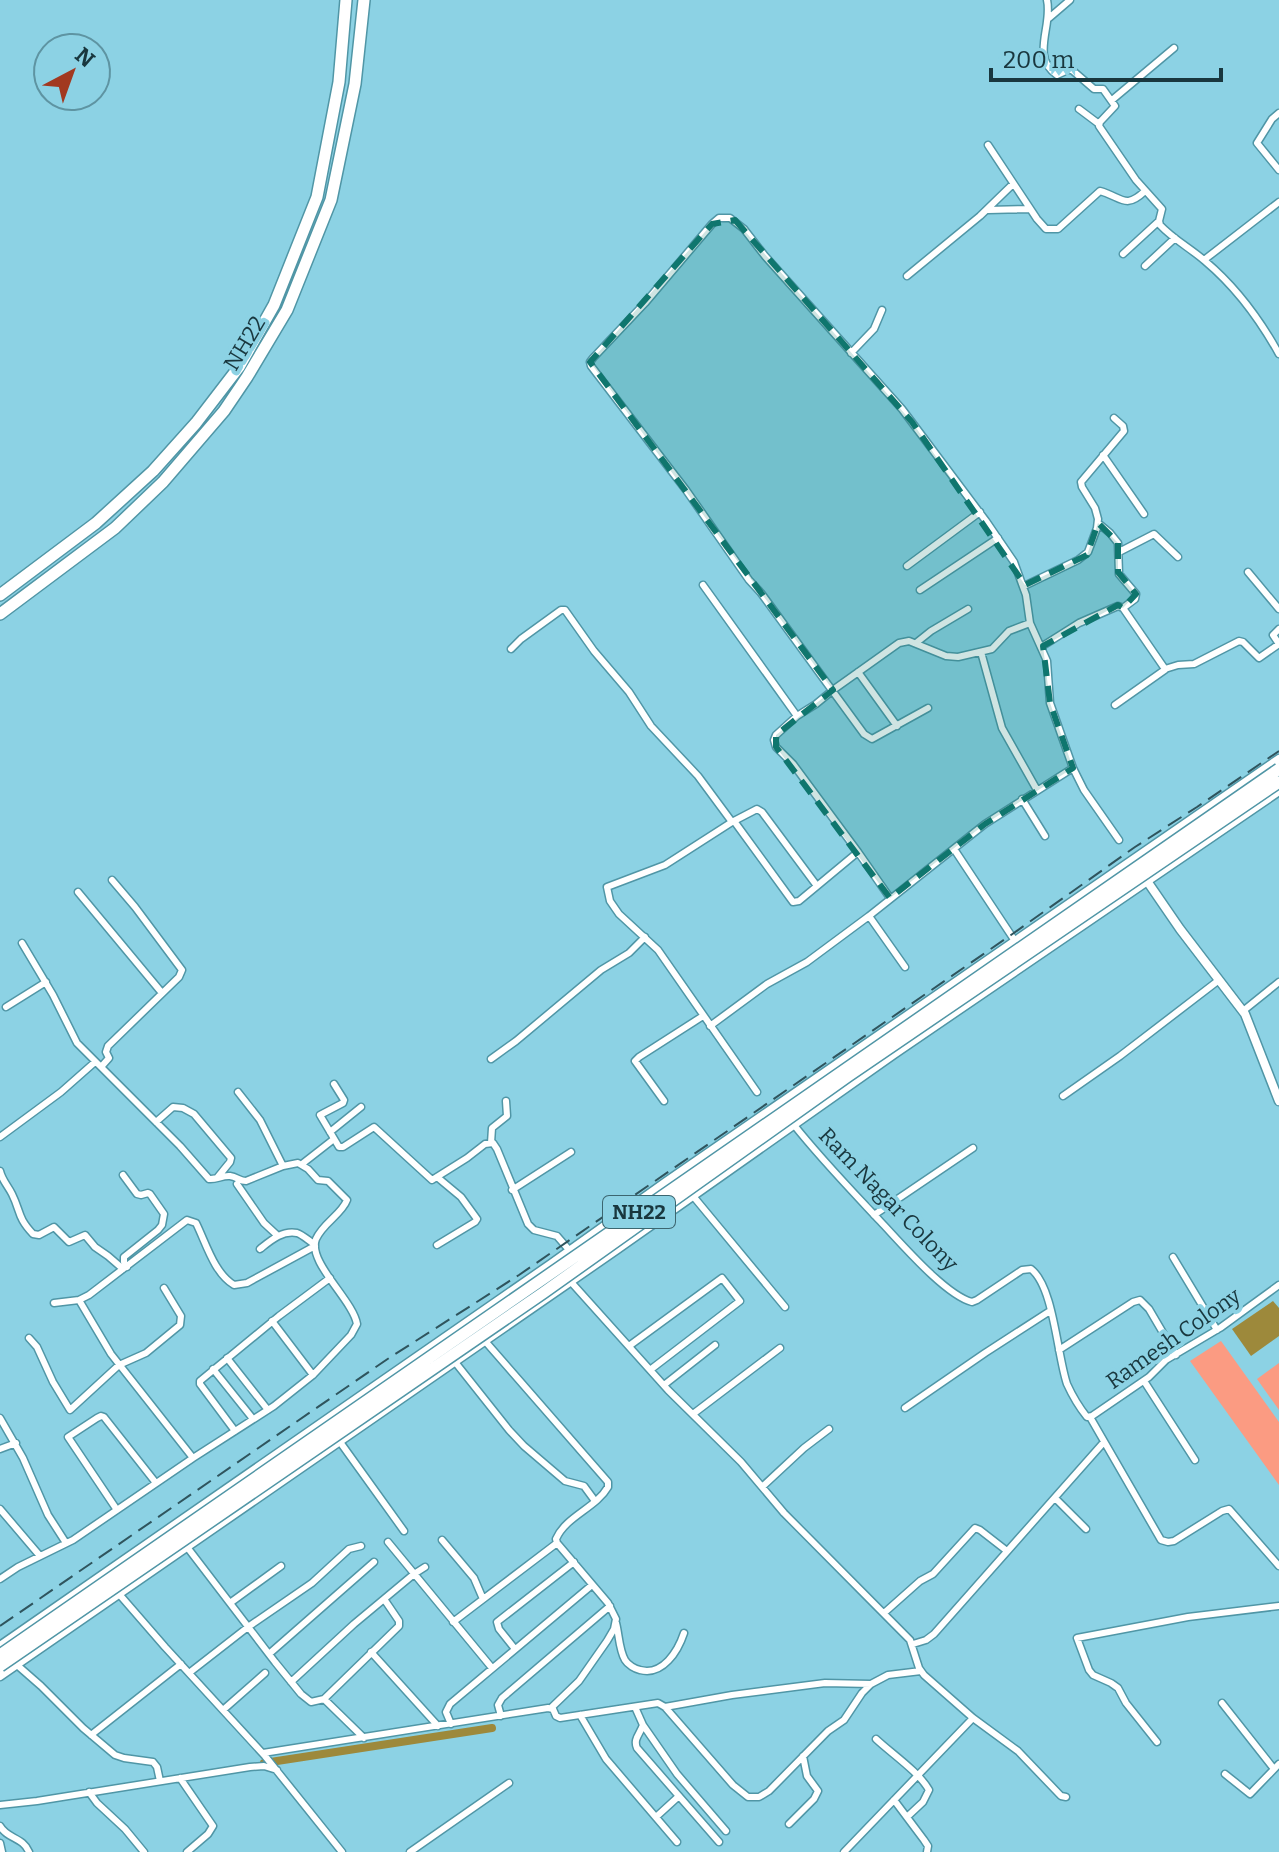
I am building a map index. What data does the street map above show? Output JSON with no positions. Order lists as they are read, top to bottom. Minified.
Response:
{"streets":{"highway":["NH22"],"street":["Ram Nagar Colony","Ramesh Colony"]},"crossings":[["Ram Nagar Colony","Ramesh Colony"]],"scale_bar":"200 m","north":"top right"}
